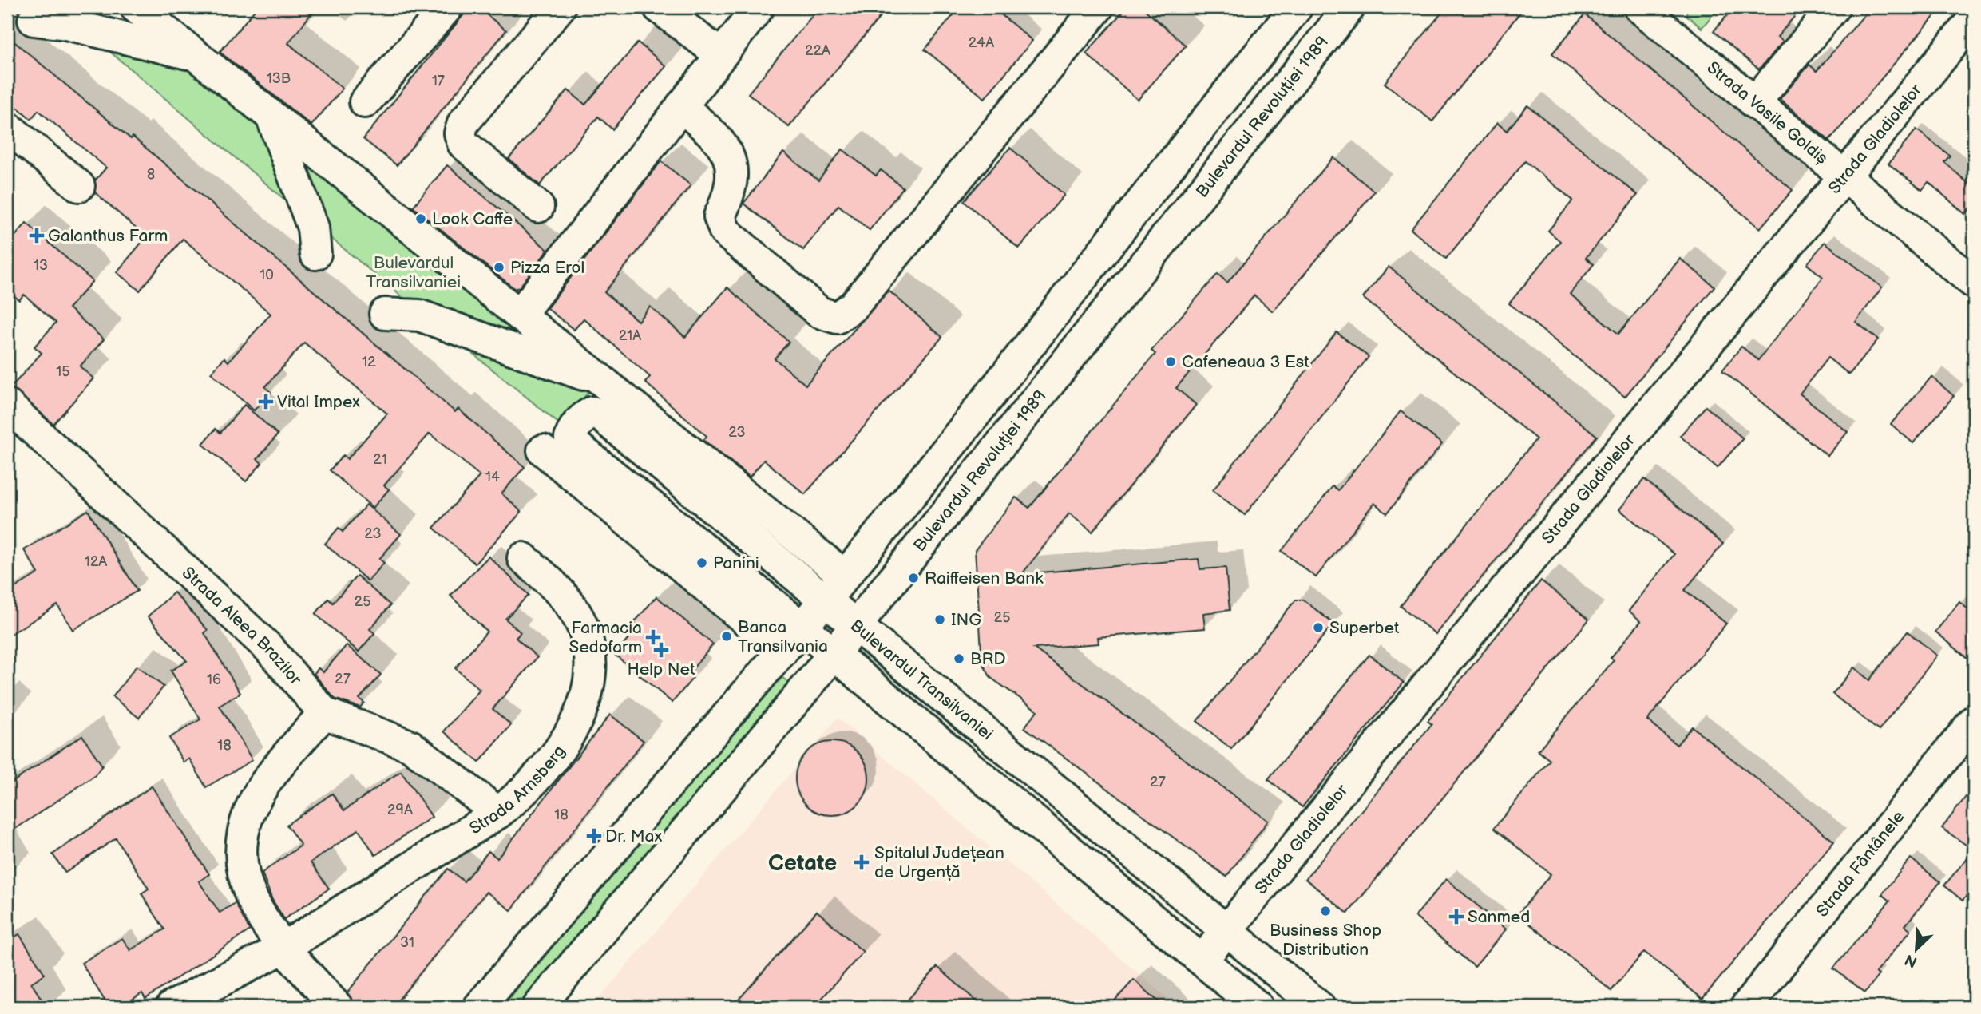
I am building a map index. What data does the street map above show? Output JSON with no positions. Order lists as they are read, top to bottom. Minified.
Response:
{"streets":{"street":["Strada Vasile Goldiș","Bulevardul Revoluției 1989","Strada Gladiolelor","Strada Aleea Brazilor","Bulevardul Transilvaniei","Strada Arnsberg","Strada Fântânele"]},"crossings":[["Strada Vasile Goldiș","Strada Gladiolelor"],["Bulevardul Revoluției 1989","Bulevardul Transilvaniei"],["Strada Gladiolelor","Bulevardul Transilvaniei"],["Strada Aleea Brazilor","Strada Arnsberg"]],"districts":["Cetate"],"parks":["Bulevardul Transilvaniei"],"places":{"other":["Look Caffe","Pizza Erol","Cafeneaua 3 Est","Panini","Raiffeisen Bank","ING","Superbet","Banca Transilvania","BRD","Business Shop Distribution"],"health":["Galanthus Farm","Vital Impex","Farmacia Sedofarm","Help Net","Dr. Max","Spitalul Județean de Urgență","Sanmed"]},"house_numbers":["24A","22A","13B","17","8","13","10","21A","12","15","23","21","14","23","12A","25","25","27","16","18","27","29A","18","31"],"north":"bottom left"}
